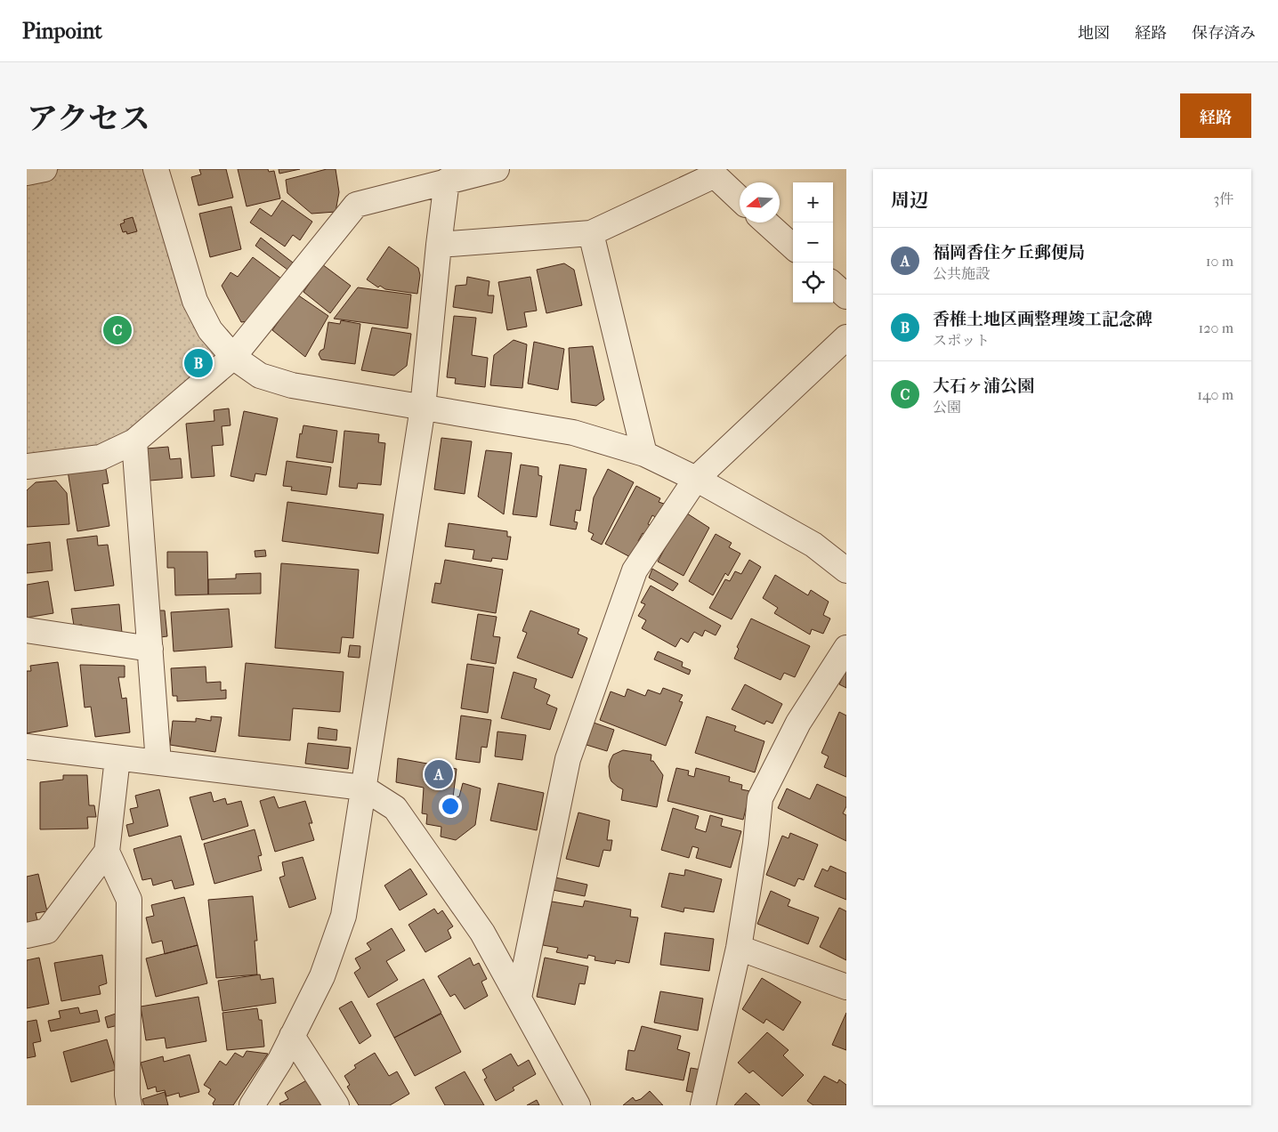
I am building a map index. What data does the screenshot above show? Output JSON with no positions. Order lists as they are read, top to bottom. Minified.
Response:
{"north":"left","page":{"header":"Pinpoint","nav":["地図","経路","保存済み"],"title":"アクセス","buttons":"経路","heading":["周辺","3件"],"map_buttons":["+","−"],"list":[{"mark":"A","name":"福岡香住ケ丘郵便局","note":"公共施設","value":"10 m"},{"mark":"B","name":"香椎土地区画整理竣工記念碑","note":"スポット","value":"120 m"},{"mark":"C","name":"大石ヶ浦公園","note":"公園","value":"140 m"}],"pins":["C","B","A"]}}
